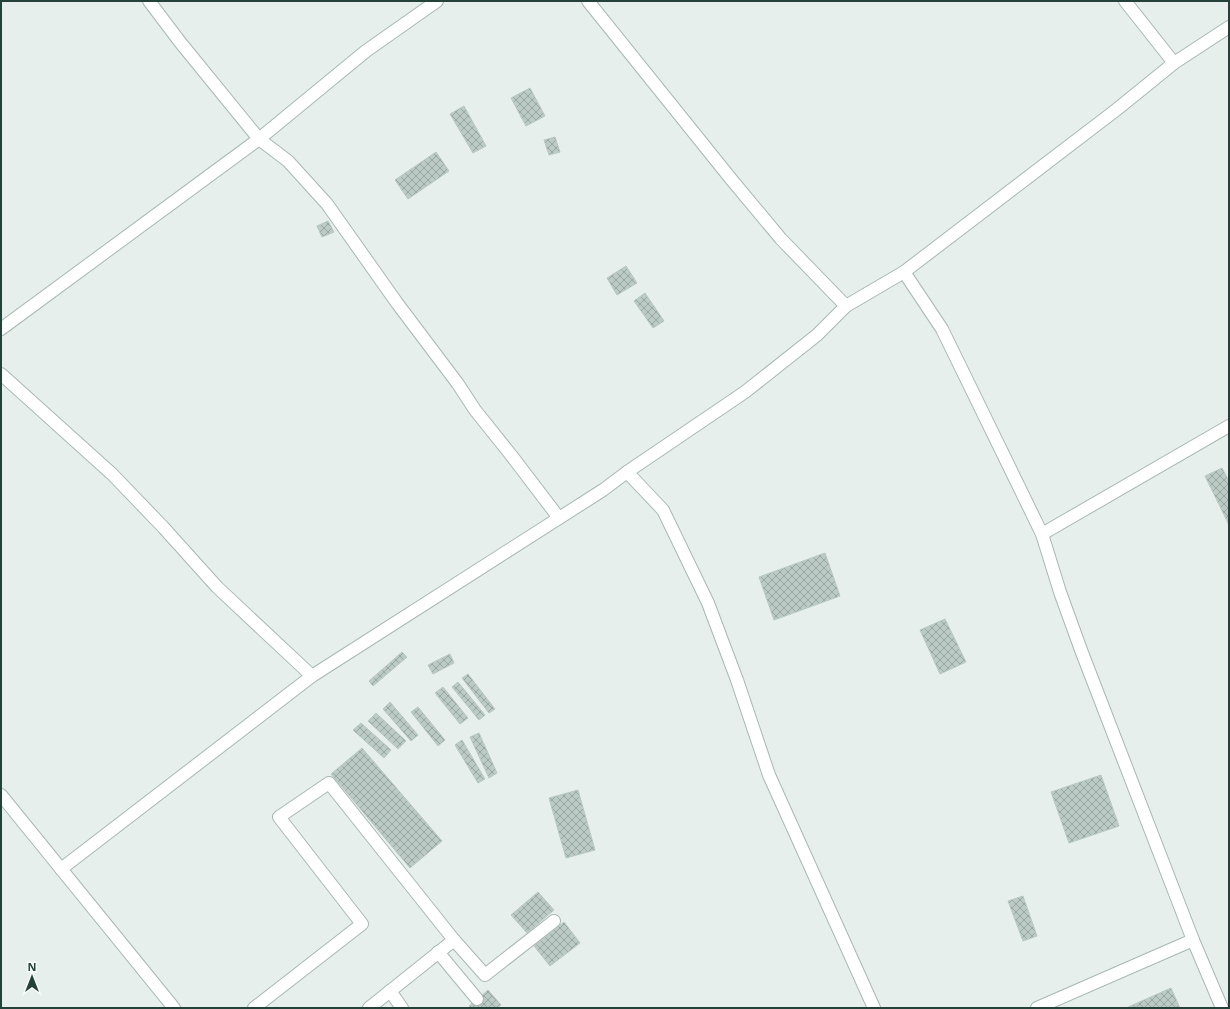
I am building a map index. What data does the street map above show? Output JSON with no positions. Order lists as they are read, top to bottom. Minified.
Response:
{"north":"top"}
